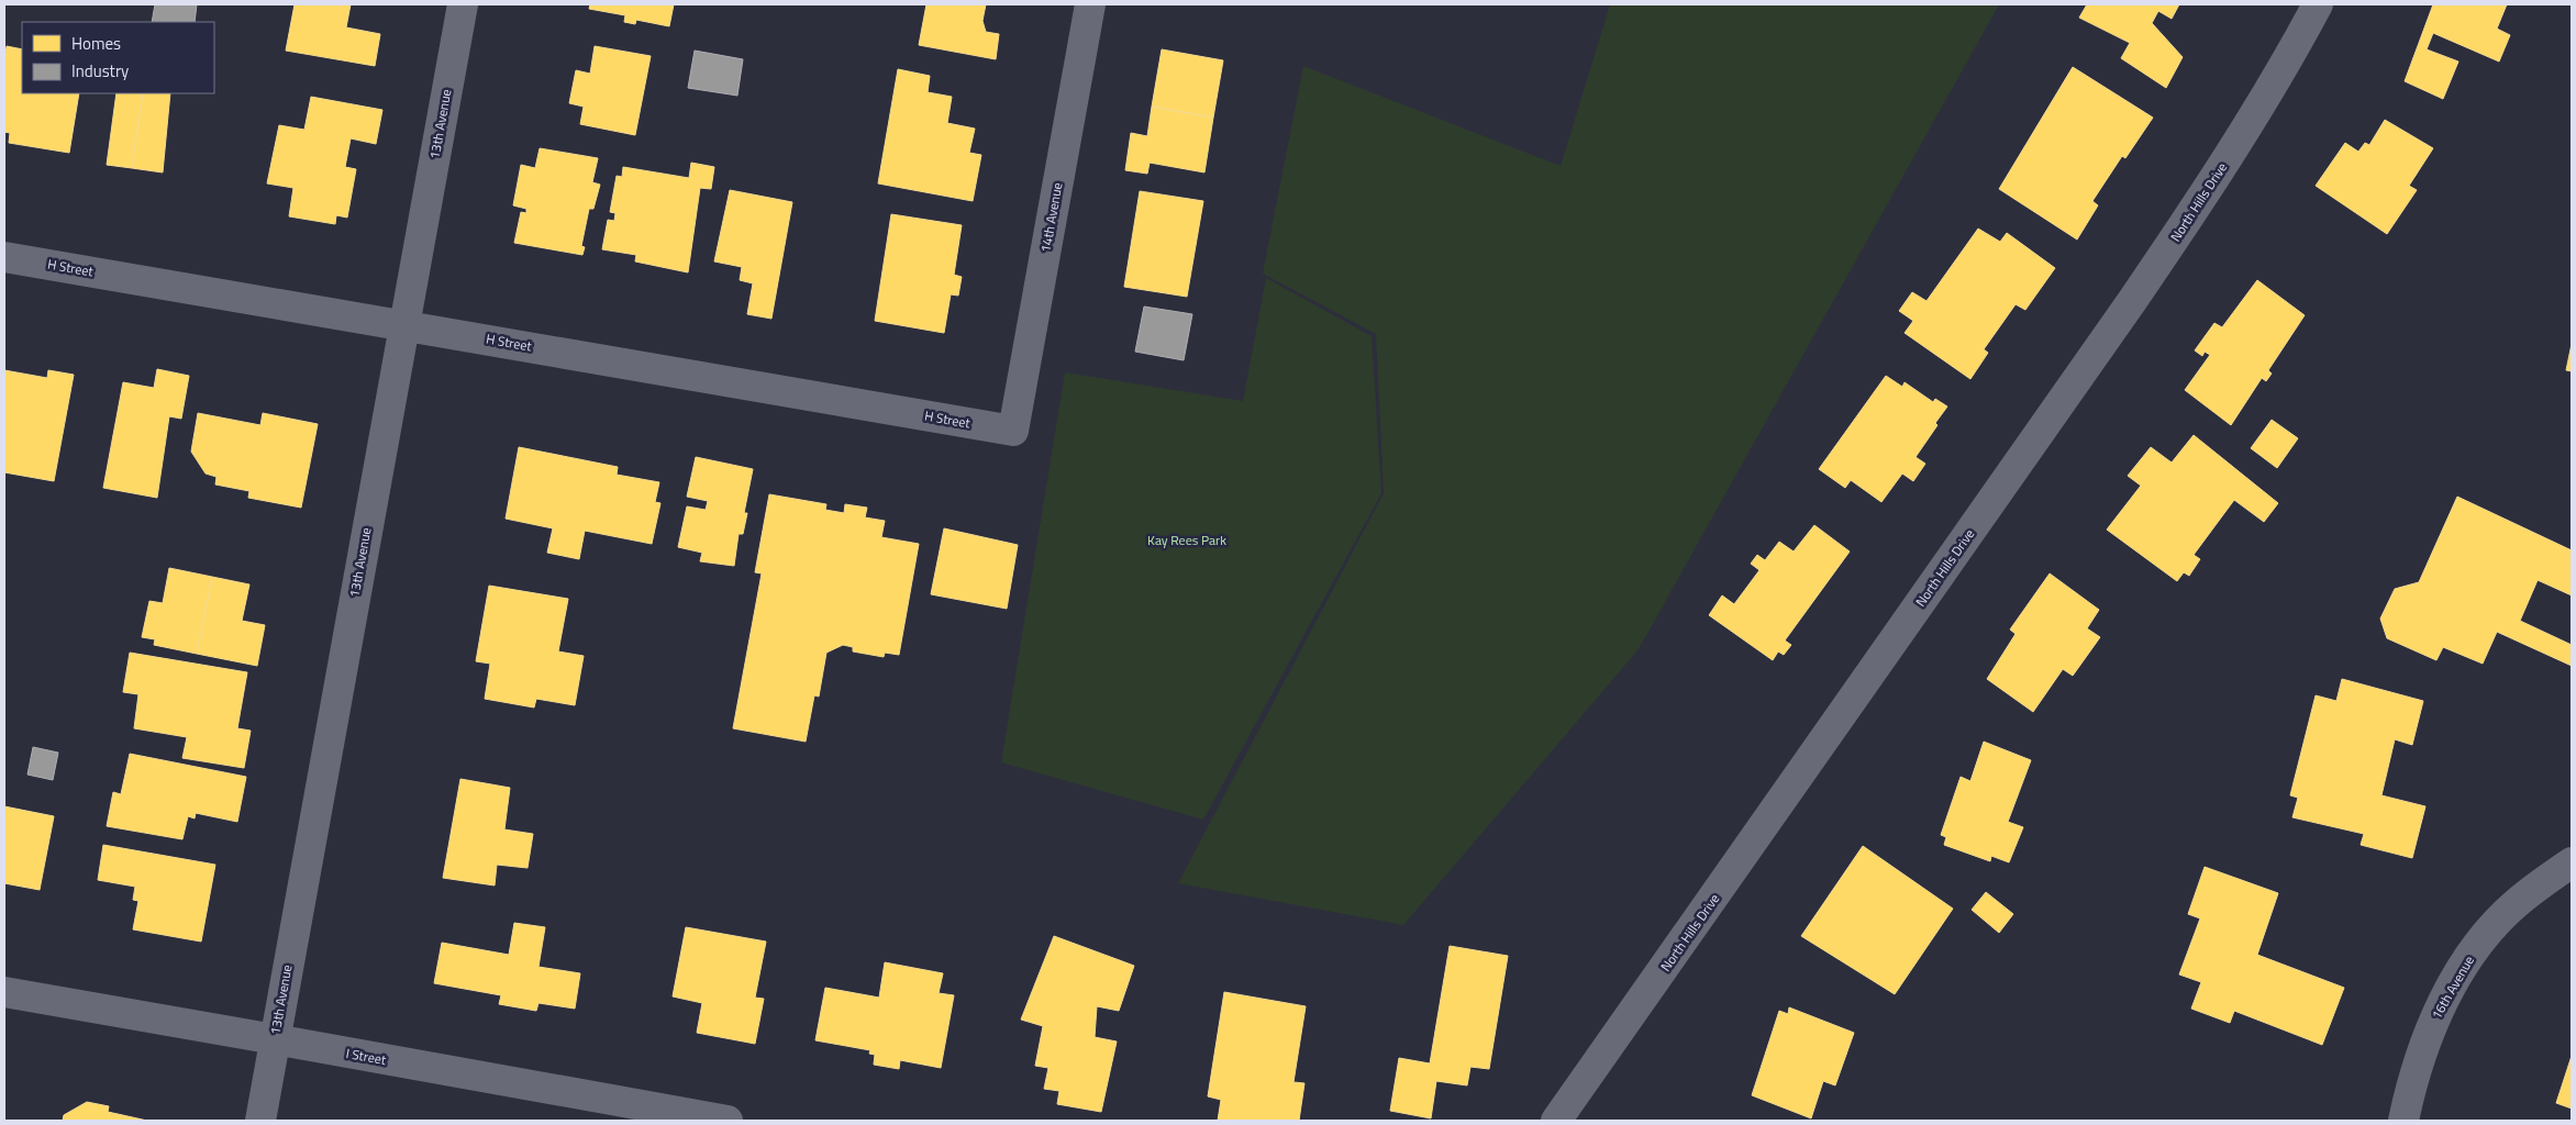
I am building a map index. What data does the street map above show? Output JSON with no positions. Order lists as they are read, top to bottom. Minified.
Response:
{"streets":{"street":["13th Avenue","North Hills Drive","14th Avenue","H Street","16th Avenue","I Street"]},"crossings":[["13th Avenue","H Street"],["13th Avenue","I Street"],["14th Avenue","H Street"]],"parks":["Kay Rees Park"],"legend":["Homes","Industry"]}
